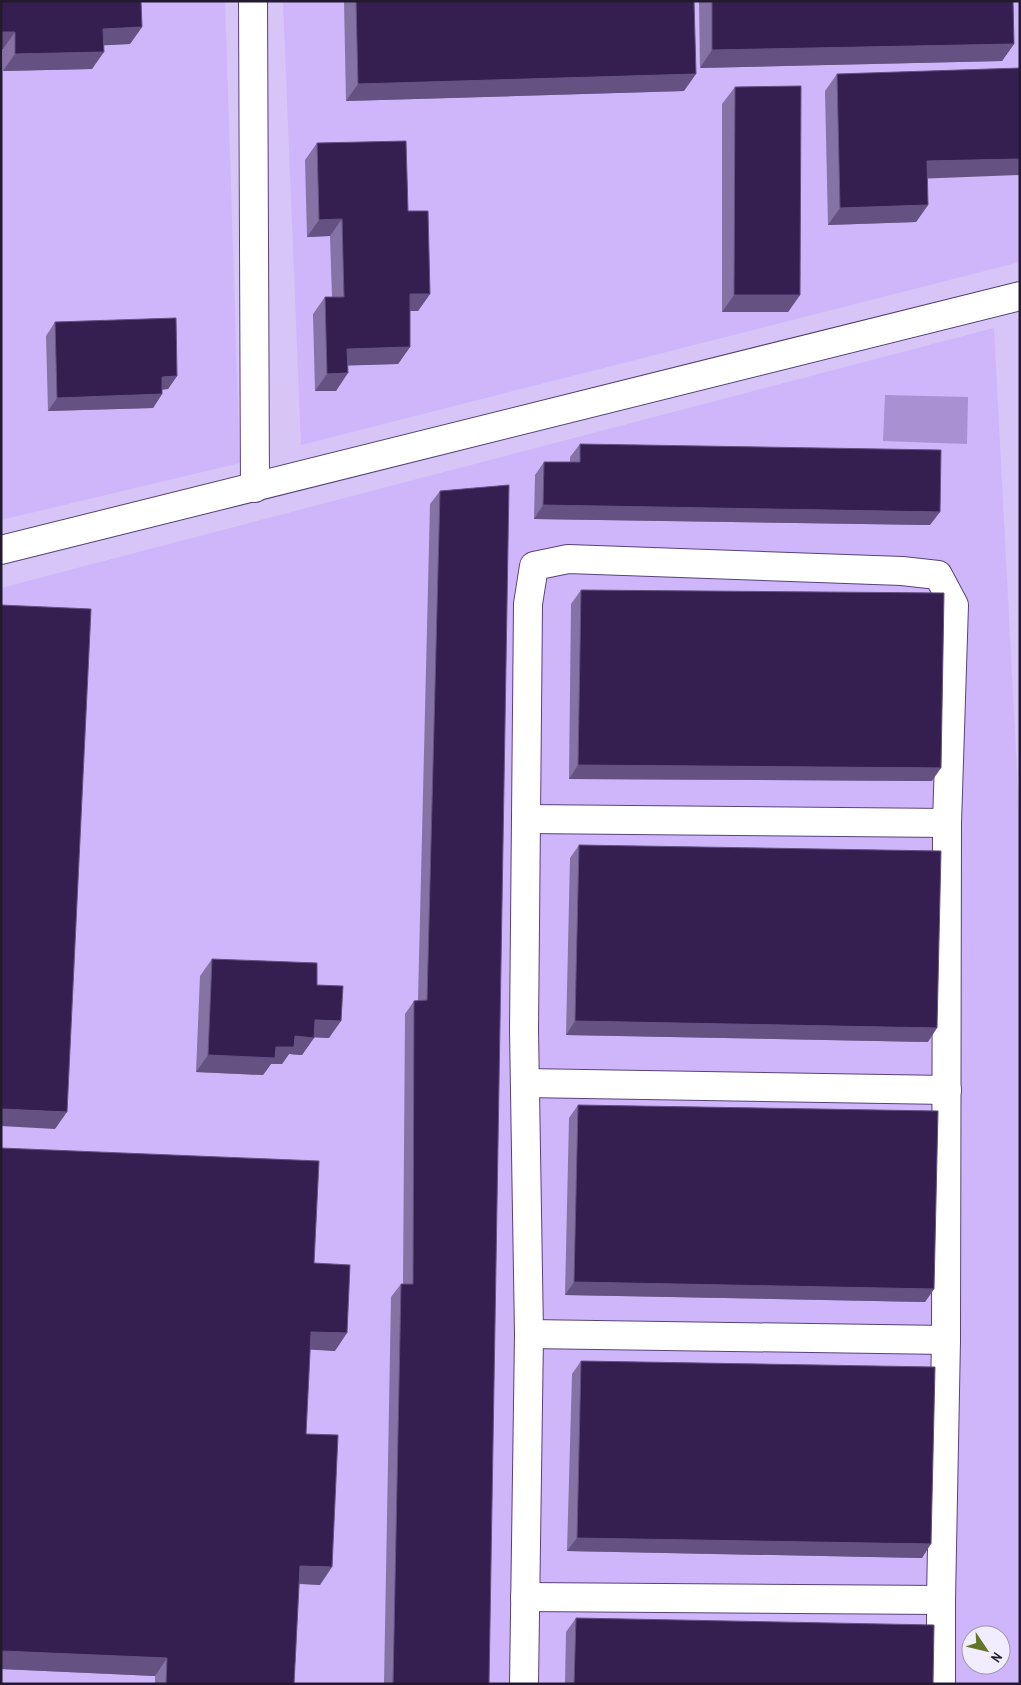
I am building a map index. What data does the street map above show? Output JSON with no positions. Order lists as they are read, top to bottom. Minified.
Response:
{"north":"bottom right"}
